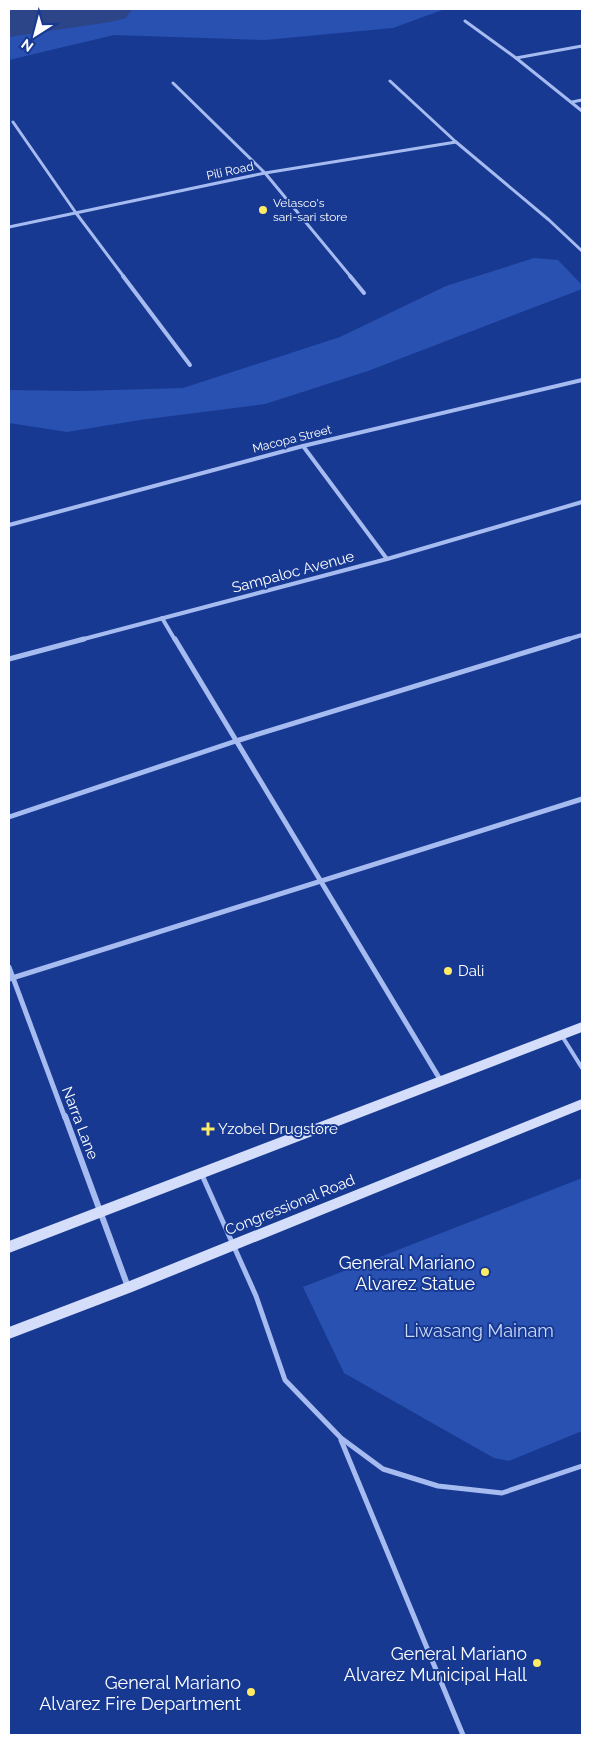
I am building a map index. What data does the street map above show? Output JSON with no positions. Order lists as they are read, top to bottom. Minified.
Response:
{"streets":{"main road":["Congressional Road"],"street":["Pili Road","Macopa Street","Sampaloc Avenue","Narra Lane"]},"crossings":[["Narra Lane","Congressional Road"]],"parks":["Liwasang Mainam"],"places":{"other":["Velasco's sari-sari store","Dali","General Mariano Alvarez Statue","General Mariano Alvarez Municipal Hall","General Mariano Alvarez Fire Department"],"health":["Yzobel Drugstore"]},"north":"bottom left"}
